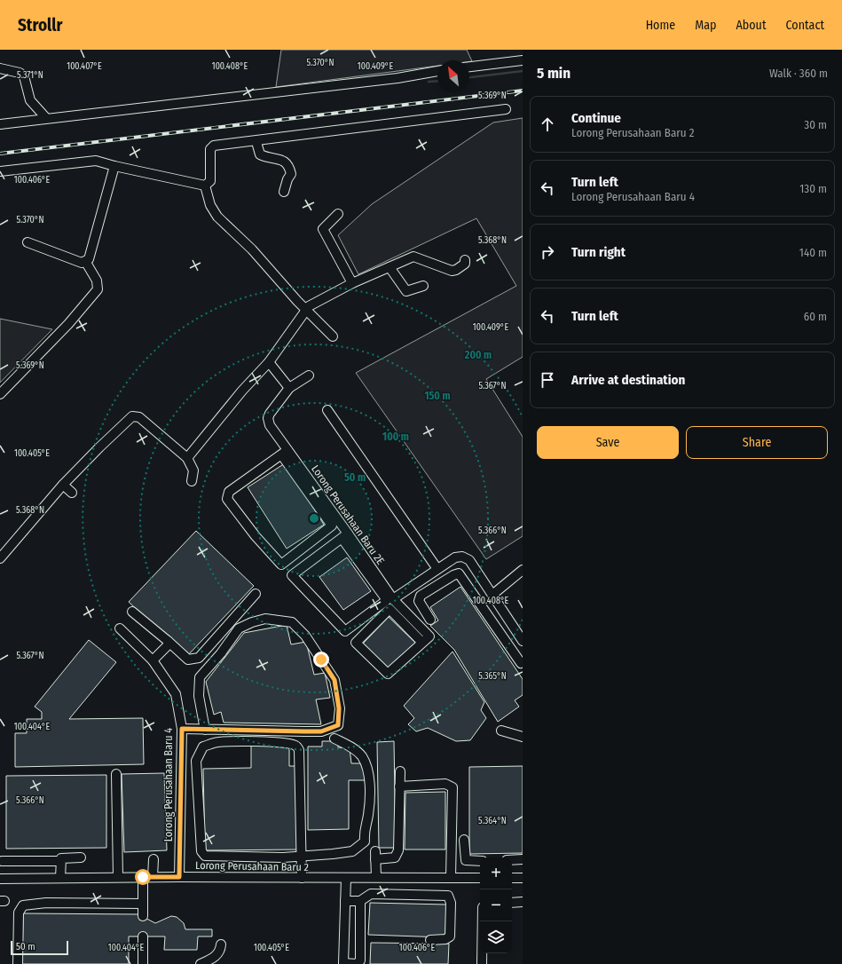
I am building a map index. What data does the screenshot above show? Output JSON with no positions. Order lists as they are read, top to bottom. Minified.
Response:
{"streets":{"street":["Lorong Perusahaan Baru 2E","Lorong Perusahaan Baru 4","Lorong Perusahaan Baru 2"]},"crossings":[["Lorong Perusahaan Baru 4","Lorong Perusahaan Baru 2"]],"scale_bar":"50 m","north":"top left","page":{"header":"Strollr","nav":["Home","Map","About","Contact"],"heading":["5 min","Walk · 360 m"],"list":[["Continue","Lorong Perusahaan Baru 2","30 m"],["Turn left","Lorong Perusahaan Baru 4","130 m"],["Turn right","140 m"],["Turn left","60 m"],"Arrive at destination"],"buttons":["Save","Share"],"map_buttons":["+","−"],"scale":"50 m"},"coordinates":["5.370°N","100.407°E","100.408°E","100.409°E","5.371°N","5.369°N","100.406°E","5.368°N","5.367°N","100.405°E","5.366°N","5.365°N","100.404°E","5.364°N"],"rings":["200 m","150 m","100 m","50 m"]}
